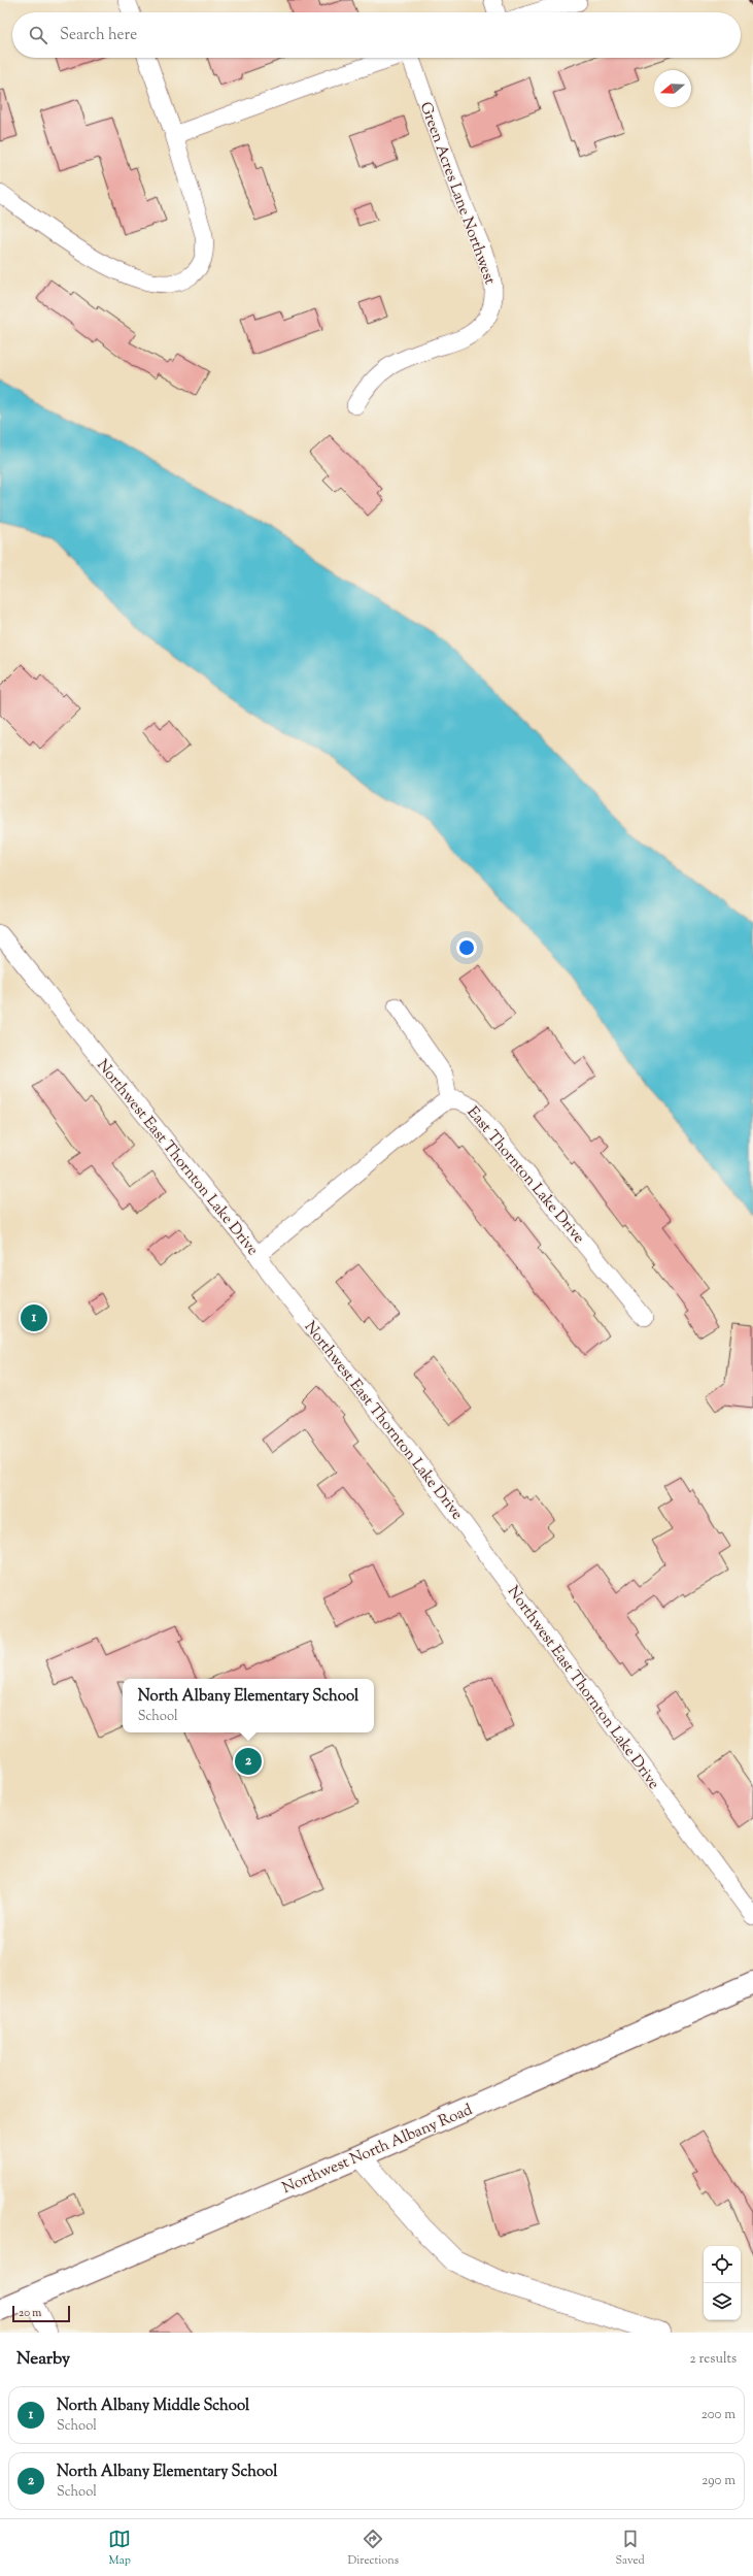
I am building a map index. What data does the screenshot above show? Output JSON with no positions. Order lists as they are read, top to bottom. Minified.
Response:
{"streets":{"main road":["Northwest North Albany Road"],"street":["Green Acres Lane Northwest","Northwest East Thornton Lake Drive","East Thornton Lake Drive"]},"crossings":[["Northwest East Thornton Lake Drive","East Thornton Lake Drive"]],"scale_bar":"20 m","north":"left","page":{"search":"Search here","pins":["1","2"],"popup":["North Albany Elementary School","School"],"scale":"20 m","heading":["Nearby","2 results"],"list":[{"mark":"1","name":"North Albany Middle School","note":"School","value":"200 m"},{"mark":"2","name":"North Albany Elementary School","note":"School","value":"290 m"}],"nav":["Map","Directions","Saved"]}}
